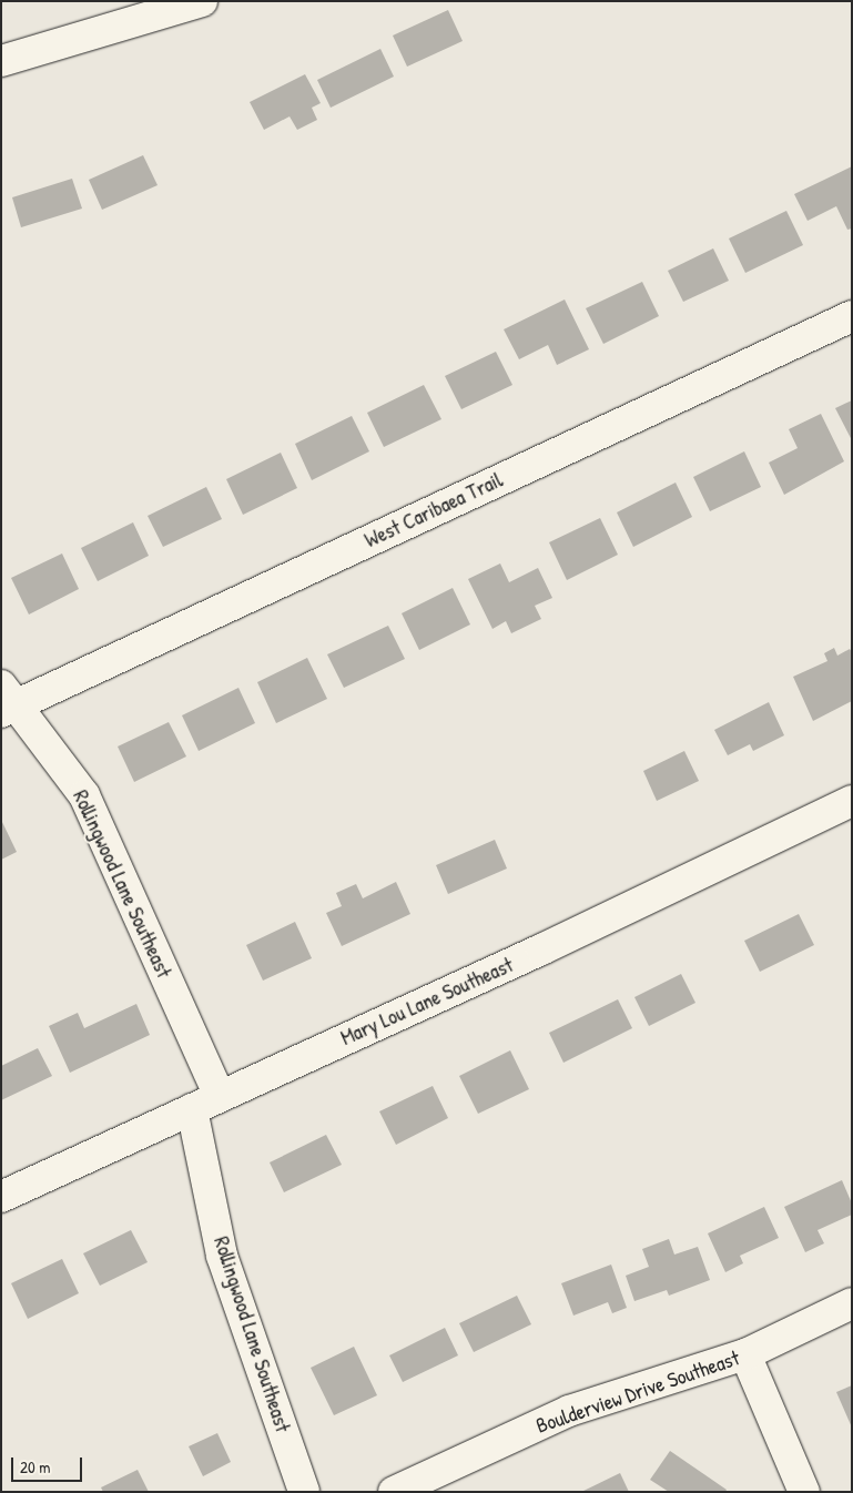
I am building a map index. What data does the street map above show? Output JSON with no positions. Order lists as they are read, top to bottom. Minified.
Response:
{"streets":{"street":["West Caribaea Trail","Rollingwood Lane Southeast","Mary Lou Lane Southeast","Boulderview Drive Southeast"]},"crossings":[["West Caribaea Trail","Rollingwood Lane Southeast"],["Rollingwood Lane Southeast","Mary Lou Lane Southeast"]],"scale_bar":"20 m"}
